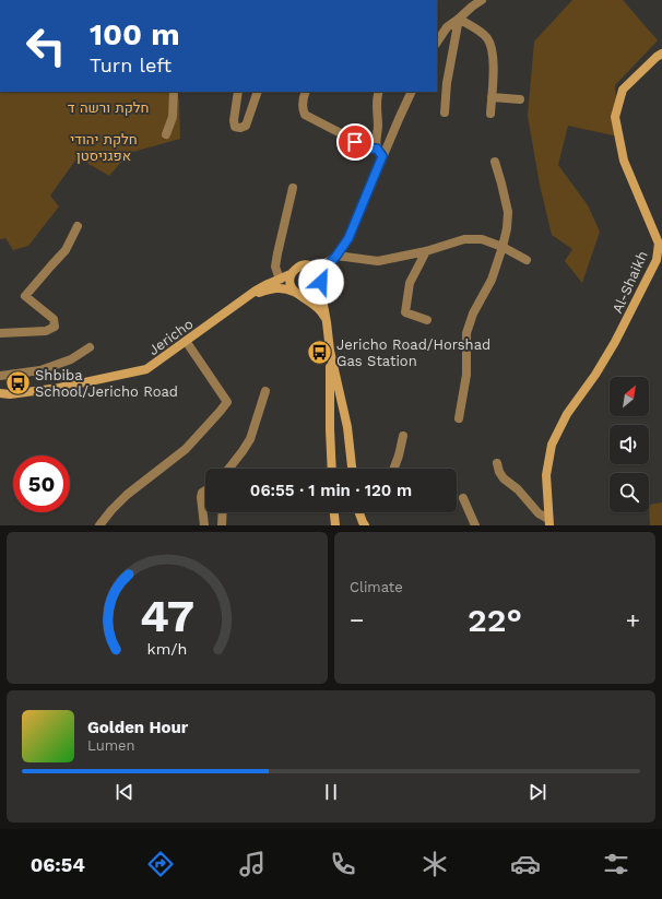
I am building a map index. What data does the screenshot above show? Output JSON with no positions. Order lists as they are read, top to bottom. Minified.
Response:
{"streets":{"main road":["Al-Shaikh","Jericho"]},"parks":["חלקת ורשה ד","חלקת יהודי אפגניסטן"],"places":{"bus stop":["Jericho Road/Horshad Gas Station","Shbiba School/Jericho Road"]},"north":"top right","page":{"turn":["100 m","Turn left"],"limit":"50","trip":"06:55 · 1 min · 120 m","tile":"Climate","heat":["−","22°","+"],"song":["Golden Hour","Lumen"],"tabs":"06:54","gauge":["47","km/h"]}}
